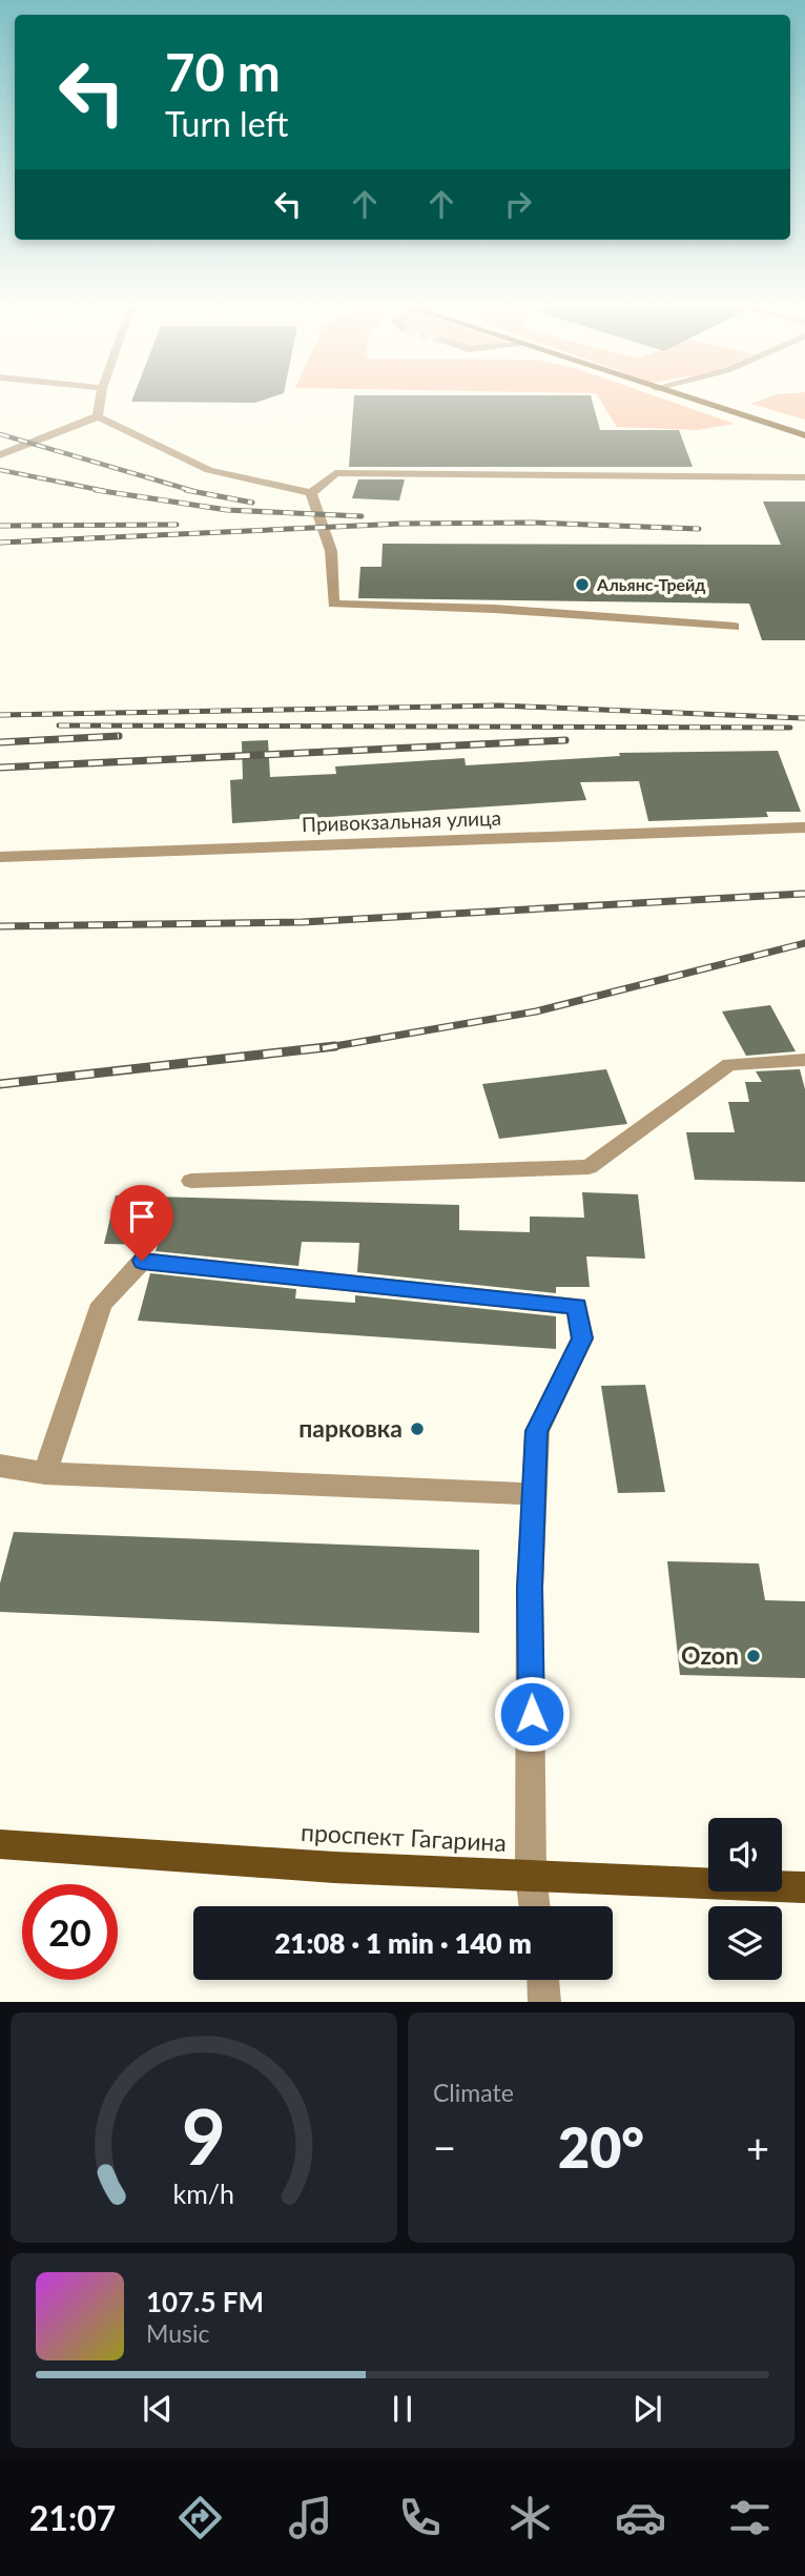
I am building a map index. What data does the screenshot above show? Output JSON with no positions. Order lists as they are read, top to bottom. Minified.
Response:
{"streets":{"main road":["проспект Гагарина"],"street":["Привокзальная улица"]},"places":["Альянс-Трейд","парковка","Ozon"],"page":{"turn":["70 m","Turn left"],"limit":"20","trip":"21:08 · 1 min · 140 m","tile":"Climate","heat":["−","20°","+"],"song":["107.5 FM","Music"],"tabs":"21:07","gauge":["9","km/h"]}}
